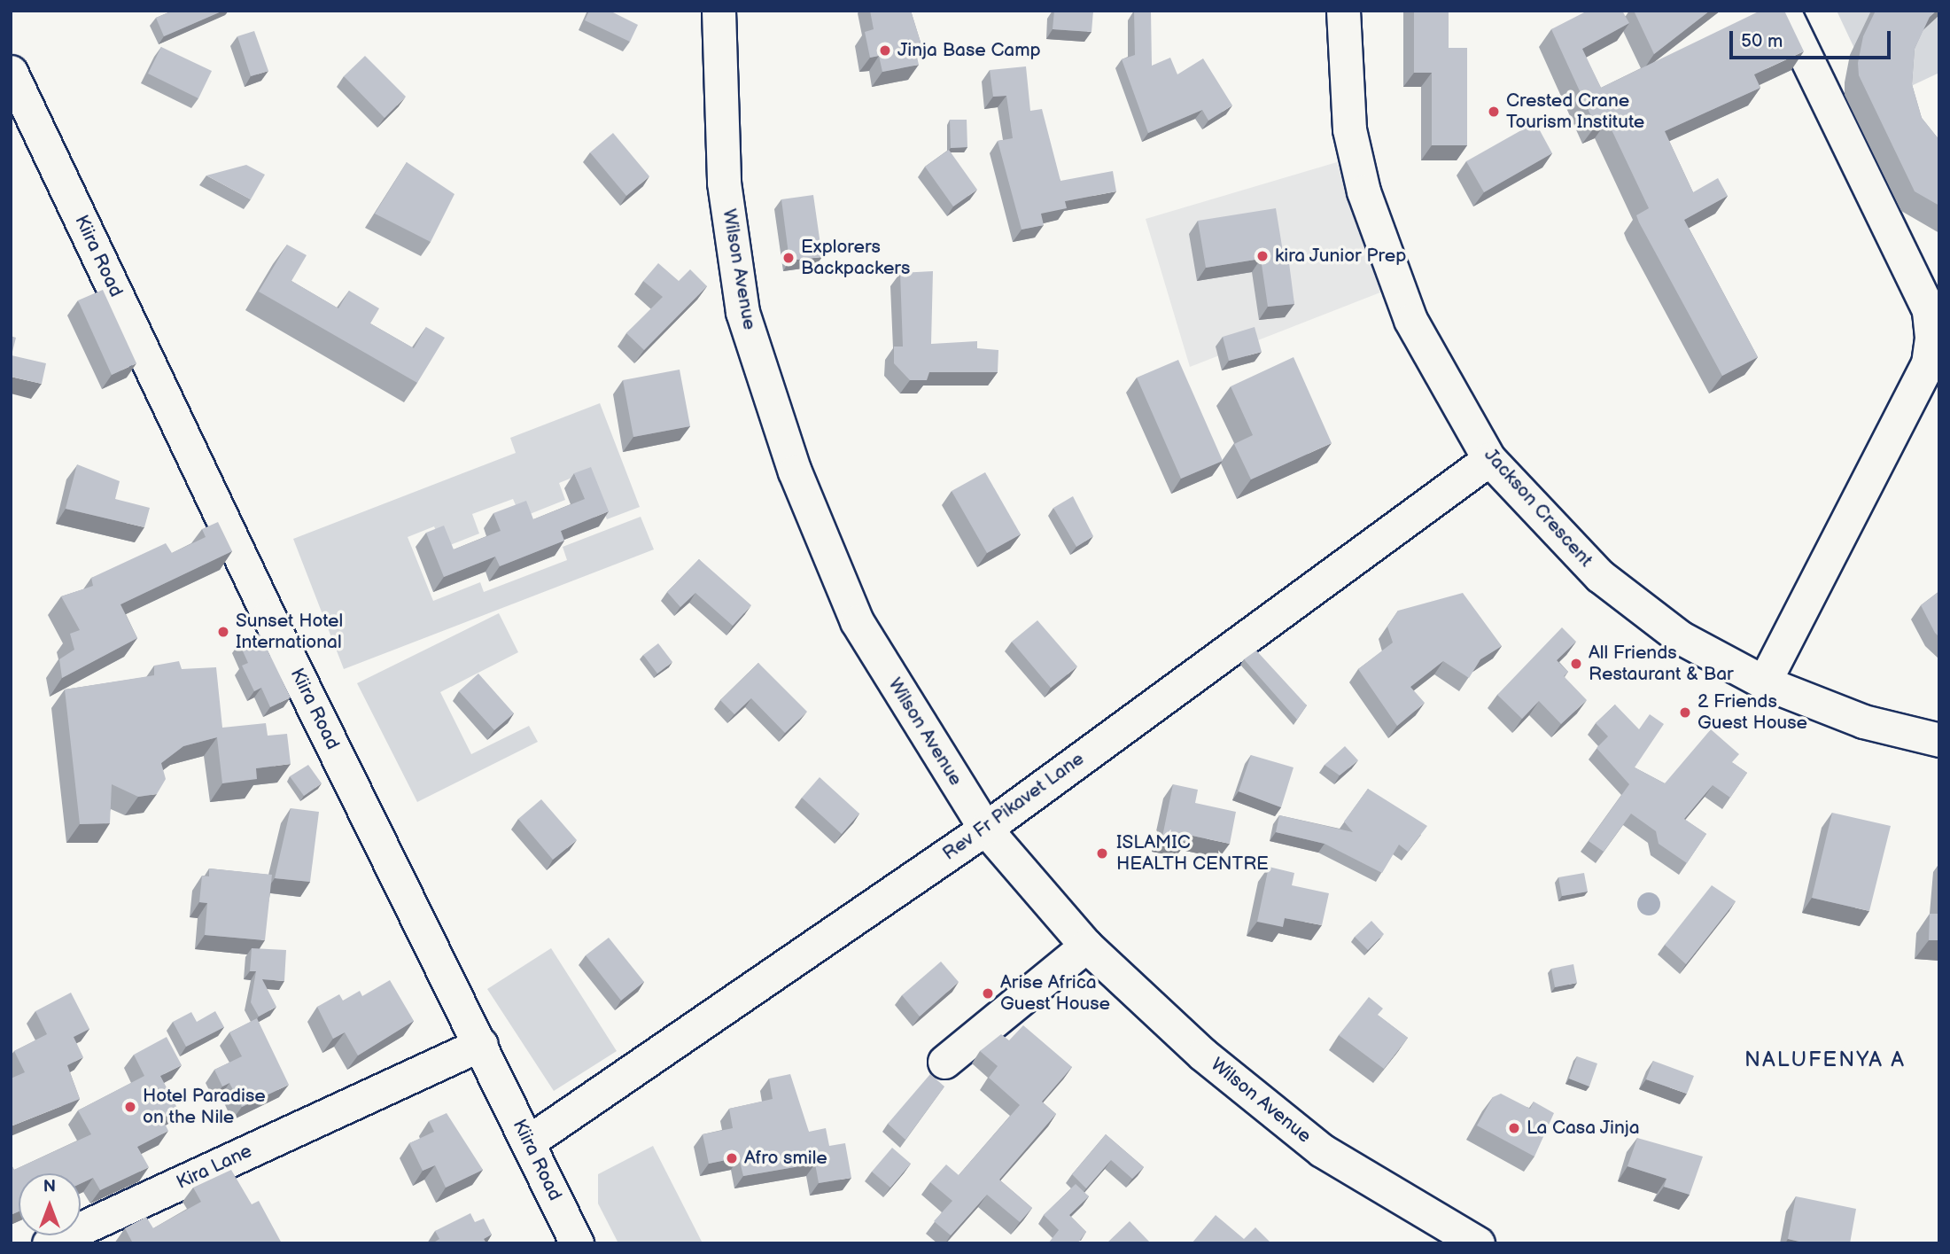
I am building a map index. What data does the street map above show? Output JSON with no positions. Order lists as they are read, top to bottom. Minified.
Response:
{"streets":{"street":["Kiira Road","Wilson Avenue","Jackson Crescent","Rev Fr Pikavet Lane","Kira Lane"]},"crossings":[["Kiira Road","Rev Fr Pikavet Lane"],["Kiira Road","Kira Lane"],["Wilson Avenue","Rev Fr Pikavet Lane"],["Jackson Crescent","Rev Fr Pikavet Lane"]],"districts":["NALUFENYA A"],"places":["Jinja Base Camp","Crested Crane Tourism Institute","kira Junior Prep","Explorers Backpackers","Sunset Hotel International","All Friends Restaurant & Bar","2 Friends Guest House","ISLAMIC HEALTH CENTRE","Arise Africa Guest House","Hotel Paradise on the Nile","La Casa Jinja","Afro smile"],"scale_bar":"50 m","north":"top"}
